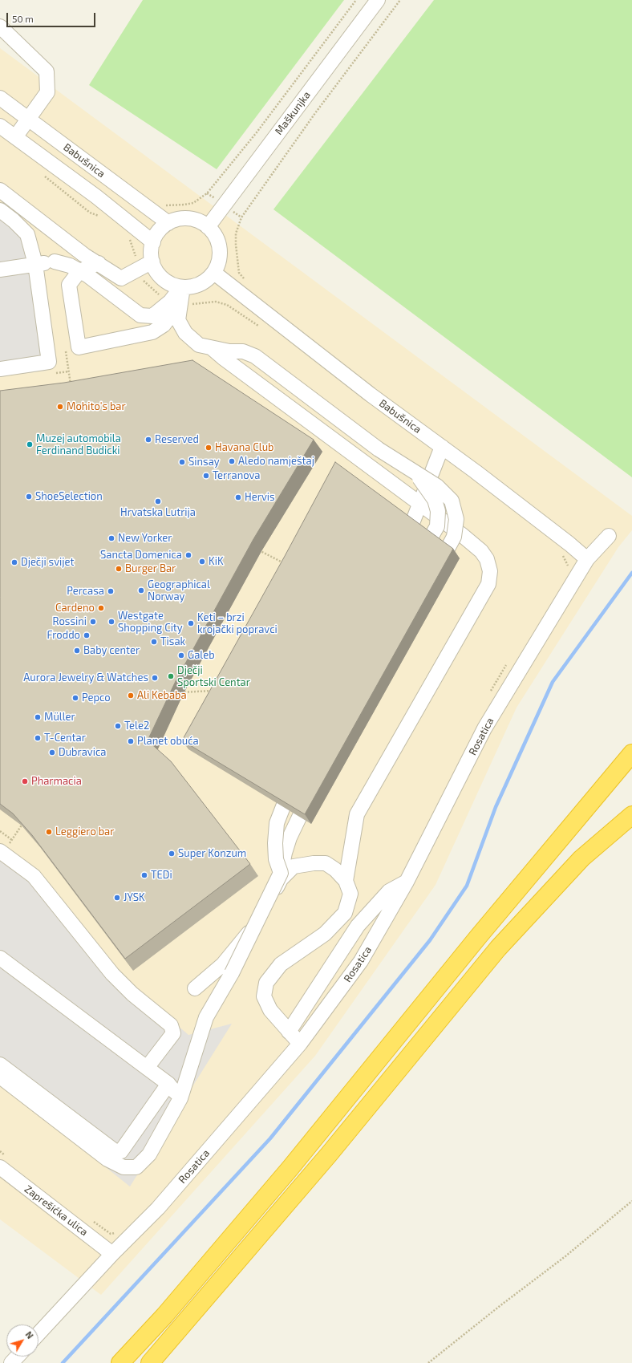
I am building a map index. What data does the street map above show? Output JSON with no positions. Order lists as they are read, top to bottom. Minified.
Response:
{"streets":{"street":["Maškunjka","Babušnica","Rosatica","Zaprešićka ulica"]},"crossings":[["Maškunjka","Babušnica"],["Babušnica","Rosatica"],["Rosatica","Zaprešićka ulica"]],"places":["Mohito's bar","Reserved","Muzej automobila Ferdinand Budicki","Havana Club","Aledo namještaj","Sinsay","Terranova","ShoeSelection","Hervis","Hrvatska Lutrija","New Yorker","Sancta Domenica","KiK","Dječji svijet","Burger Bar","Geographical Norway","Percasa","Cardeno","Rossini","Westgate Shopping City","Keti – brzi krojački popravci","Froddo","Tisak","Baby center","Galeb","Dječji Sportski Centar","Aurora Jewelry & Watches","Ali Kebaba","Pepco","Müller","Tele2","T-Centar","Planet obuća","Dubravica","Pharmacia","Leggiero bar","Super Konzum","TEDi","JYSK"],"scale_bar":"50 m","north":"top right"}
